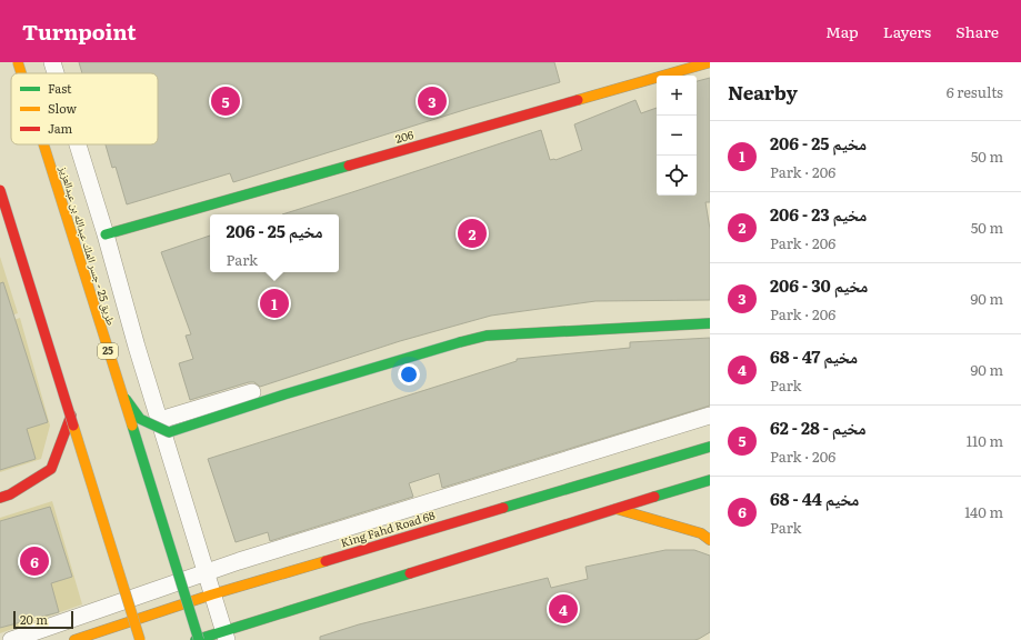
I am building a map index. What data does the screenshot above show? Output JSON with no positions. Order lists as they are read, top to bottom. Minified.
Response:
{"streets":{"main road":["206","طريق 25 - جسر الملك عبدالله بن عبدالعزيز","25","King Fahd Road 68"]},"legend":["Fast","Slow","Jam"],"scale_bar":"20 m","page":{"header":"Turnpoint","nav":["Map","Layers","Share"],"heading":["Nearby","6 results"],"map_buttons":["+","−"],"pins":["3","5","2","1","6","4"],"list":[{"mark":"1","name":"مخيم 25 - 206","note":"Park · 206","value":"50 m"},{"mark":"2","name":"مخيم 23 - 206","note":"Park · 206","value":"50 m"},{"mark":"3","name":"مخيم 30 - 206","note":"Park · 206","value":"90 m"},{"mark":"4","name":"مخيم 47 - 68","note":"Park","value":"90 m"},{"mark":"5","name":"مخيم - 28 - 62","note":"Park · 206","value":"110 m"},{"mark":"6","name":"مخيم 44 - 68","note":"Park","value":"140 m"}],"popup":["مخيم 25 - 206","Park"],"scale":"20 m"}}
